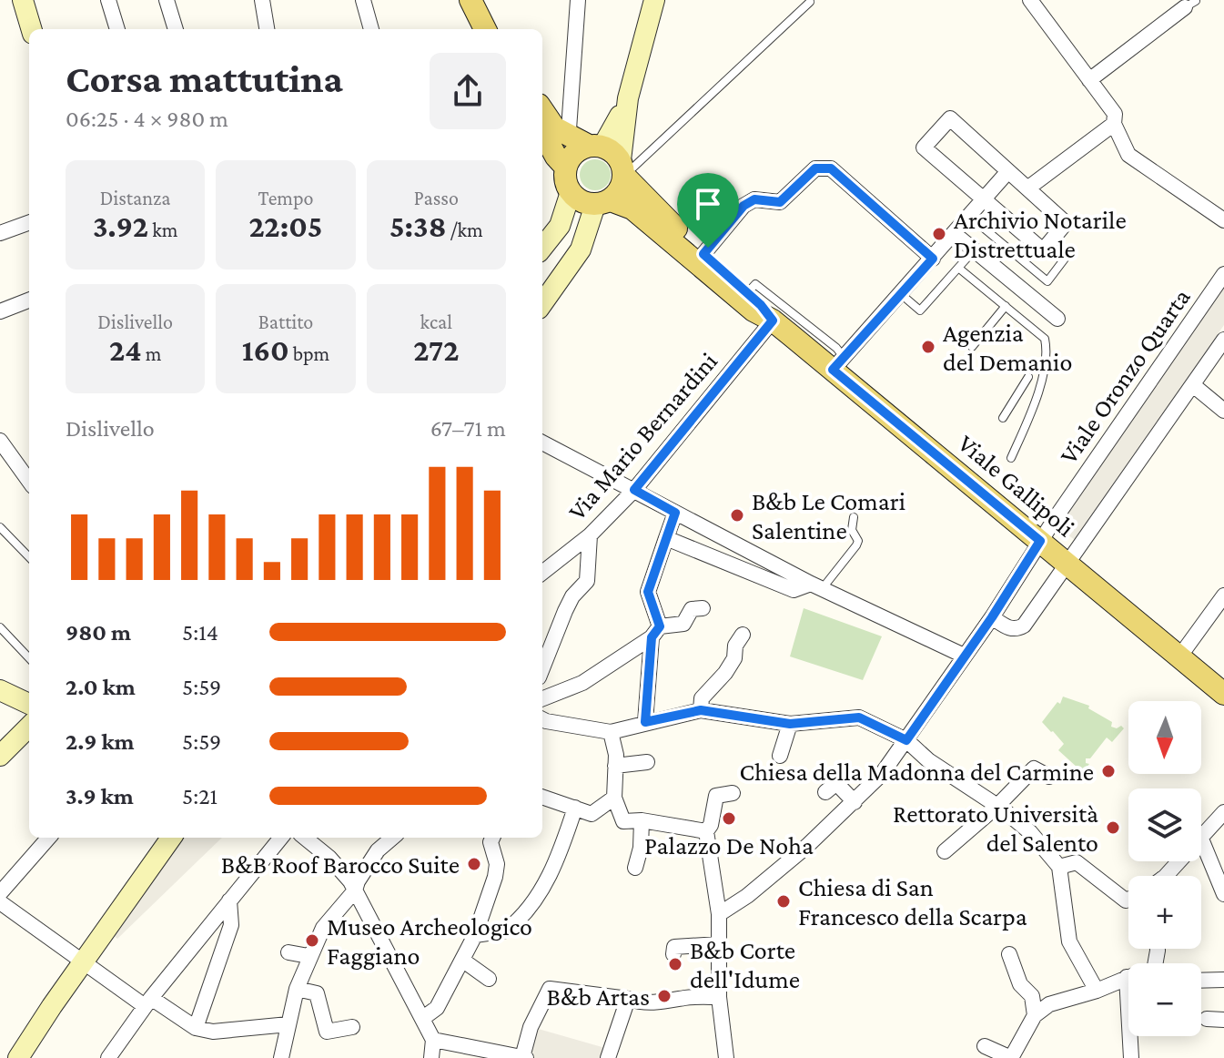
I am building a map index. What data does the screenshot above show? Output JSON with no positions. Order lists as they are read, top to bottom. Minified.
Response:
{"streets":{"main road":["Viale Gallipoli"],"street":["Viale Oronzo Quarta","Via Mario Bernardini"]},"crossings":[["Viale Oronzo Quarta","Viale Gallipoli"],["Via Mario Bernardini","Viale Gallipoli"]],"places":["Archivio Notarile Distrettuale","Agenzia del Demanio","B&b Le Comari Salentine","Chiesa della Madonna del Carmine","Palazzo De Noha","Rettorato Università del Salento","B&B Roof Barocco Suite","Chiesa di San Francesco della Scarpa","Museo Archeologico Faggiano","B&b Corte dell'Idume","B&b Artas"],"north":"bottom","page":{"heading":["Corsa mattutina","06:25 · 4 × 980 m"],"stats":[["Distanza","3.92 km"],["Tempo","22:05"],["Passo","5:38 /km"],["Dislivello","24 m"],["Battito","160 bpm"],["kcal","272"]],"chart":["Dislivello","67–71 m"],"list":[{"name":"980 m","note":"5:14"},{"name":"2.0 km","note":"5:59"},{"name":"2.9 km","note":"5:59"},{"name":"3.9 km","note":"5:21"}],"map_buttons":["+","−"]}}
